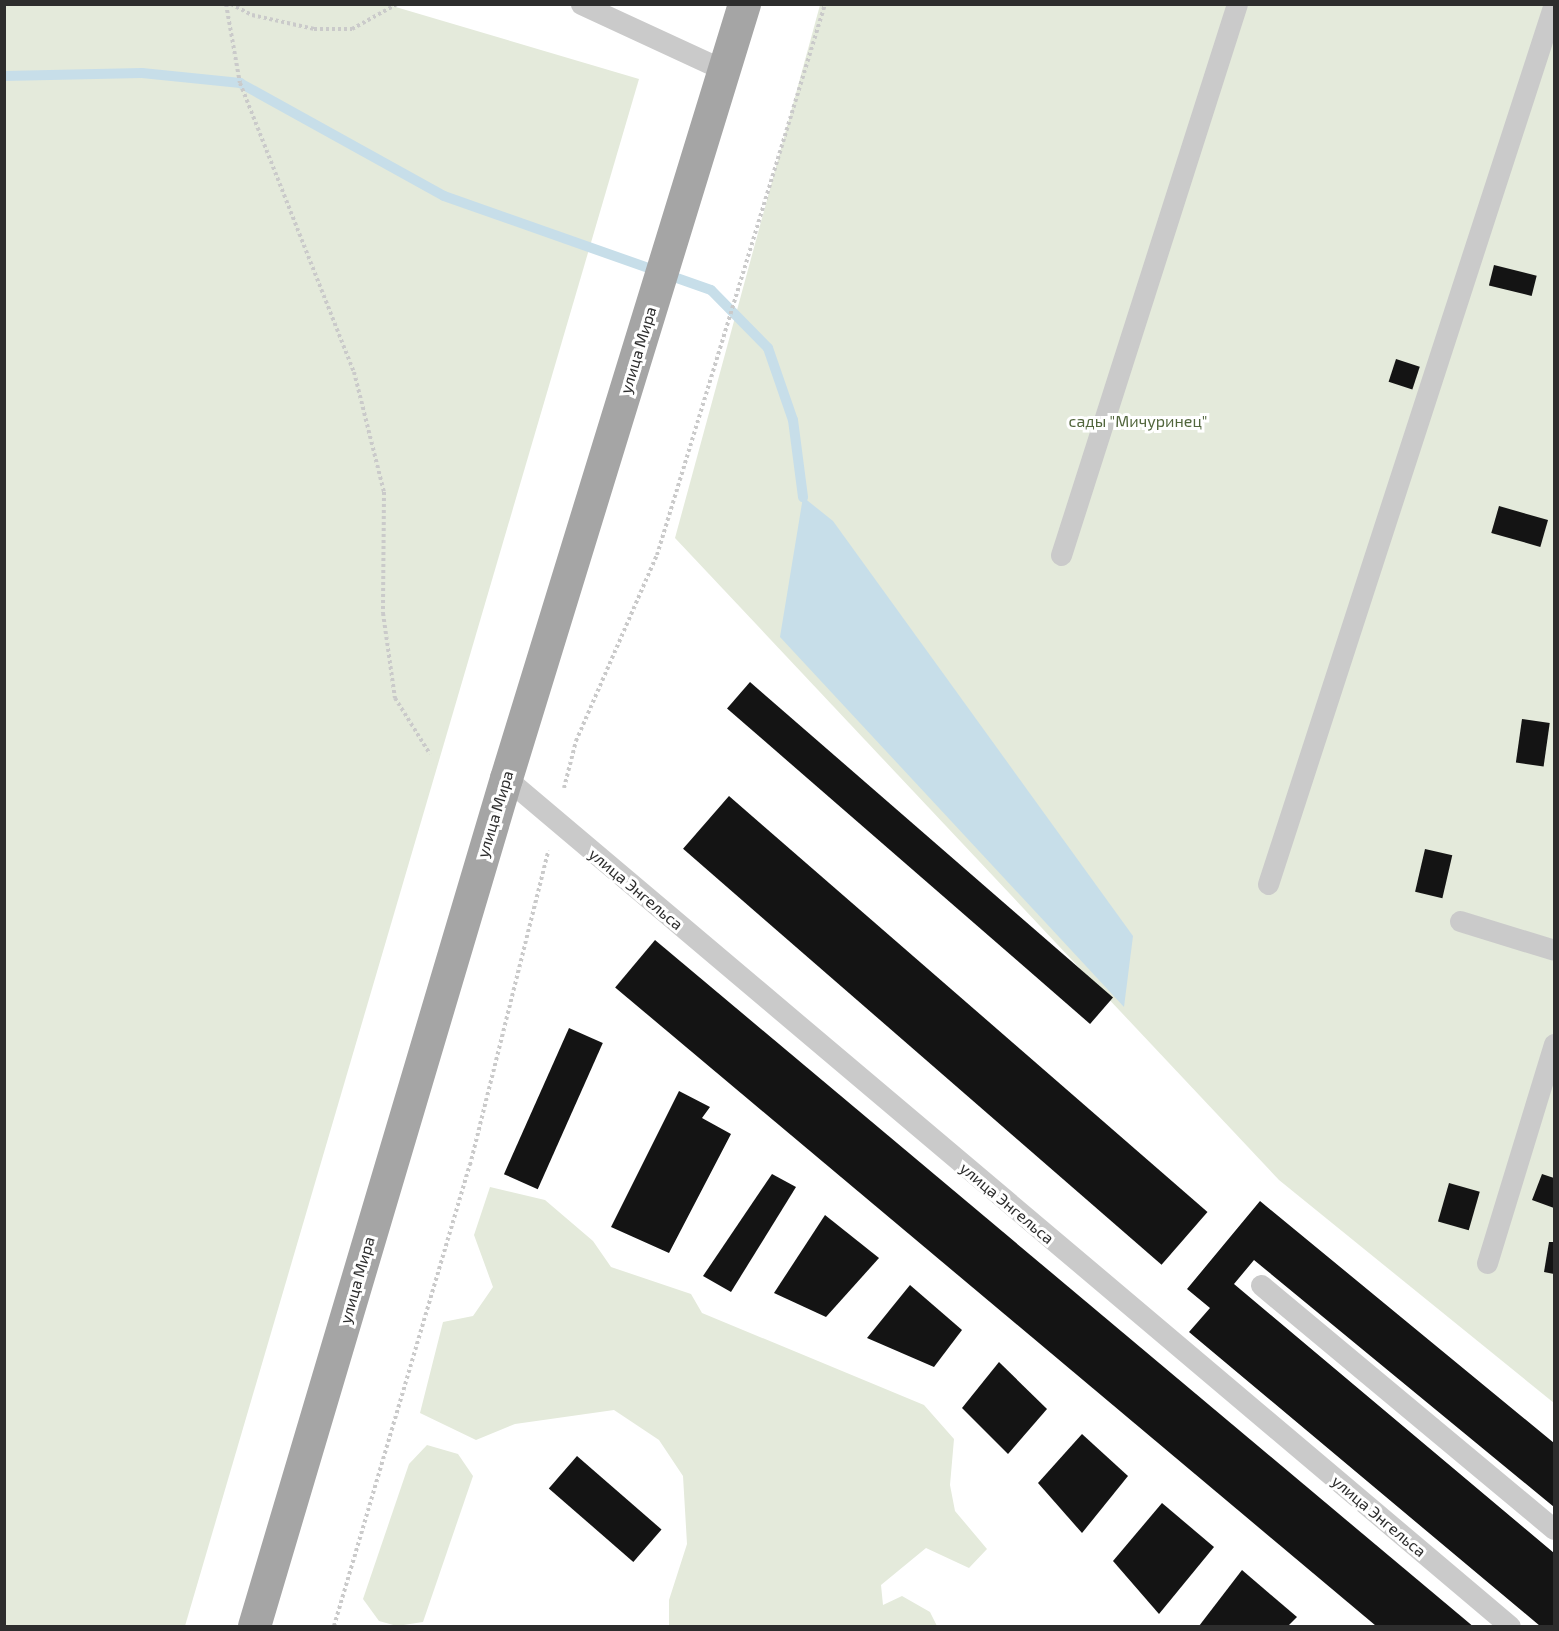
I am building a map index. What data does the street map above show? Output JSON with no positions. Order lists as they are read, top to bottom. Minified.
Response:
{"streets":{"main road":["улица Мира"],"lane":["улица Энгельса"]},"crossings":[["улица Мира","улица Энгельса"]],"parks":["сады \"Мичуринец\""]}
